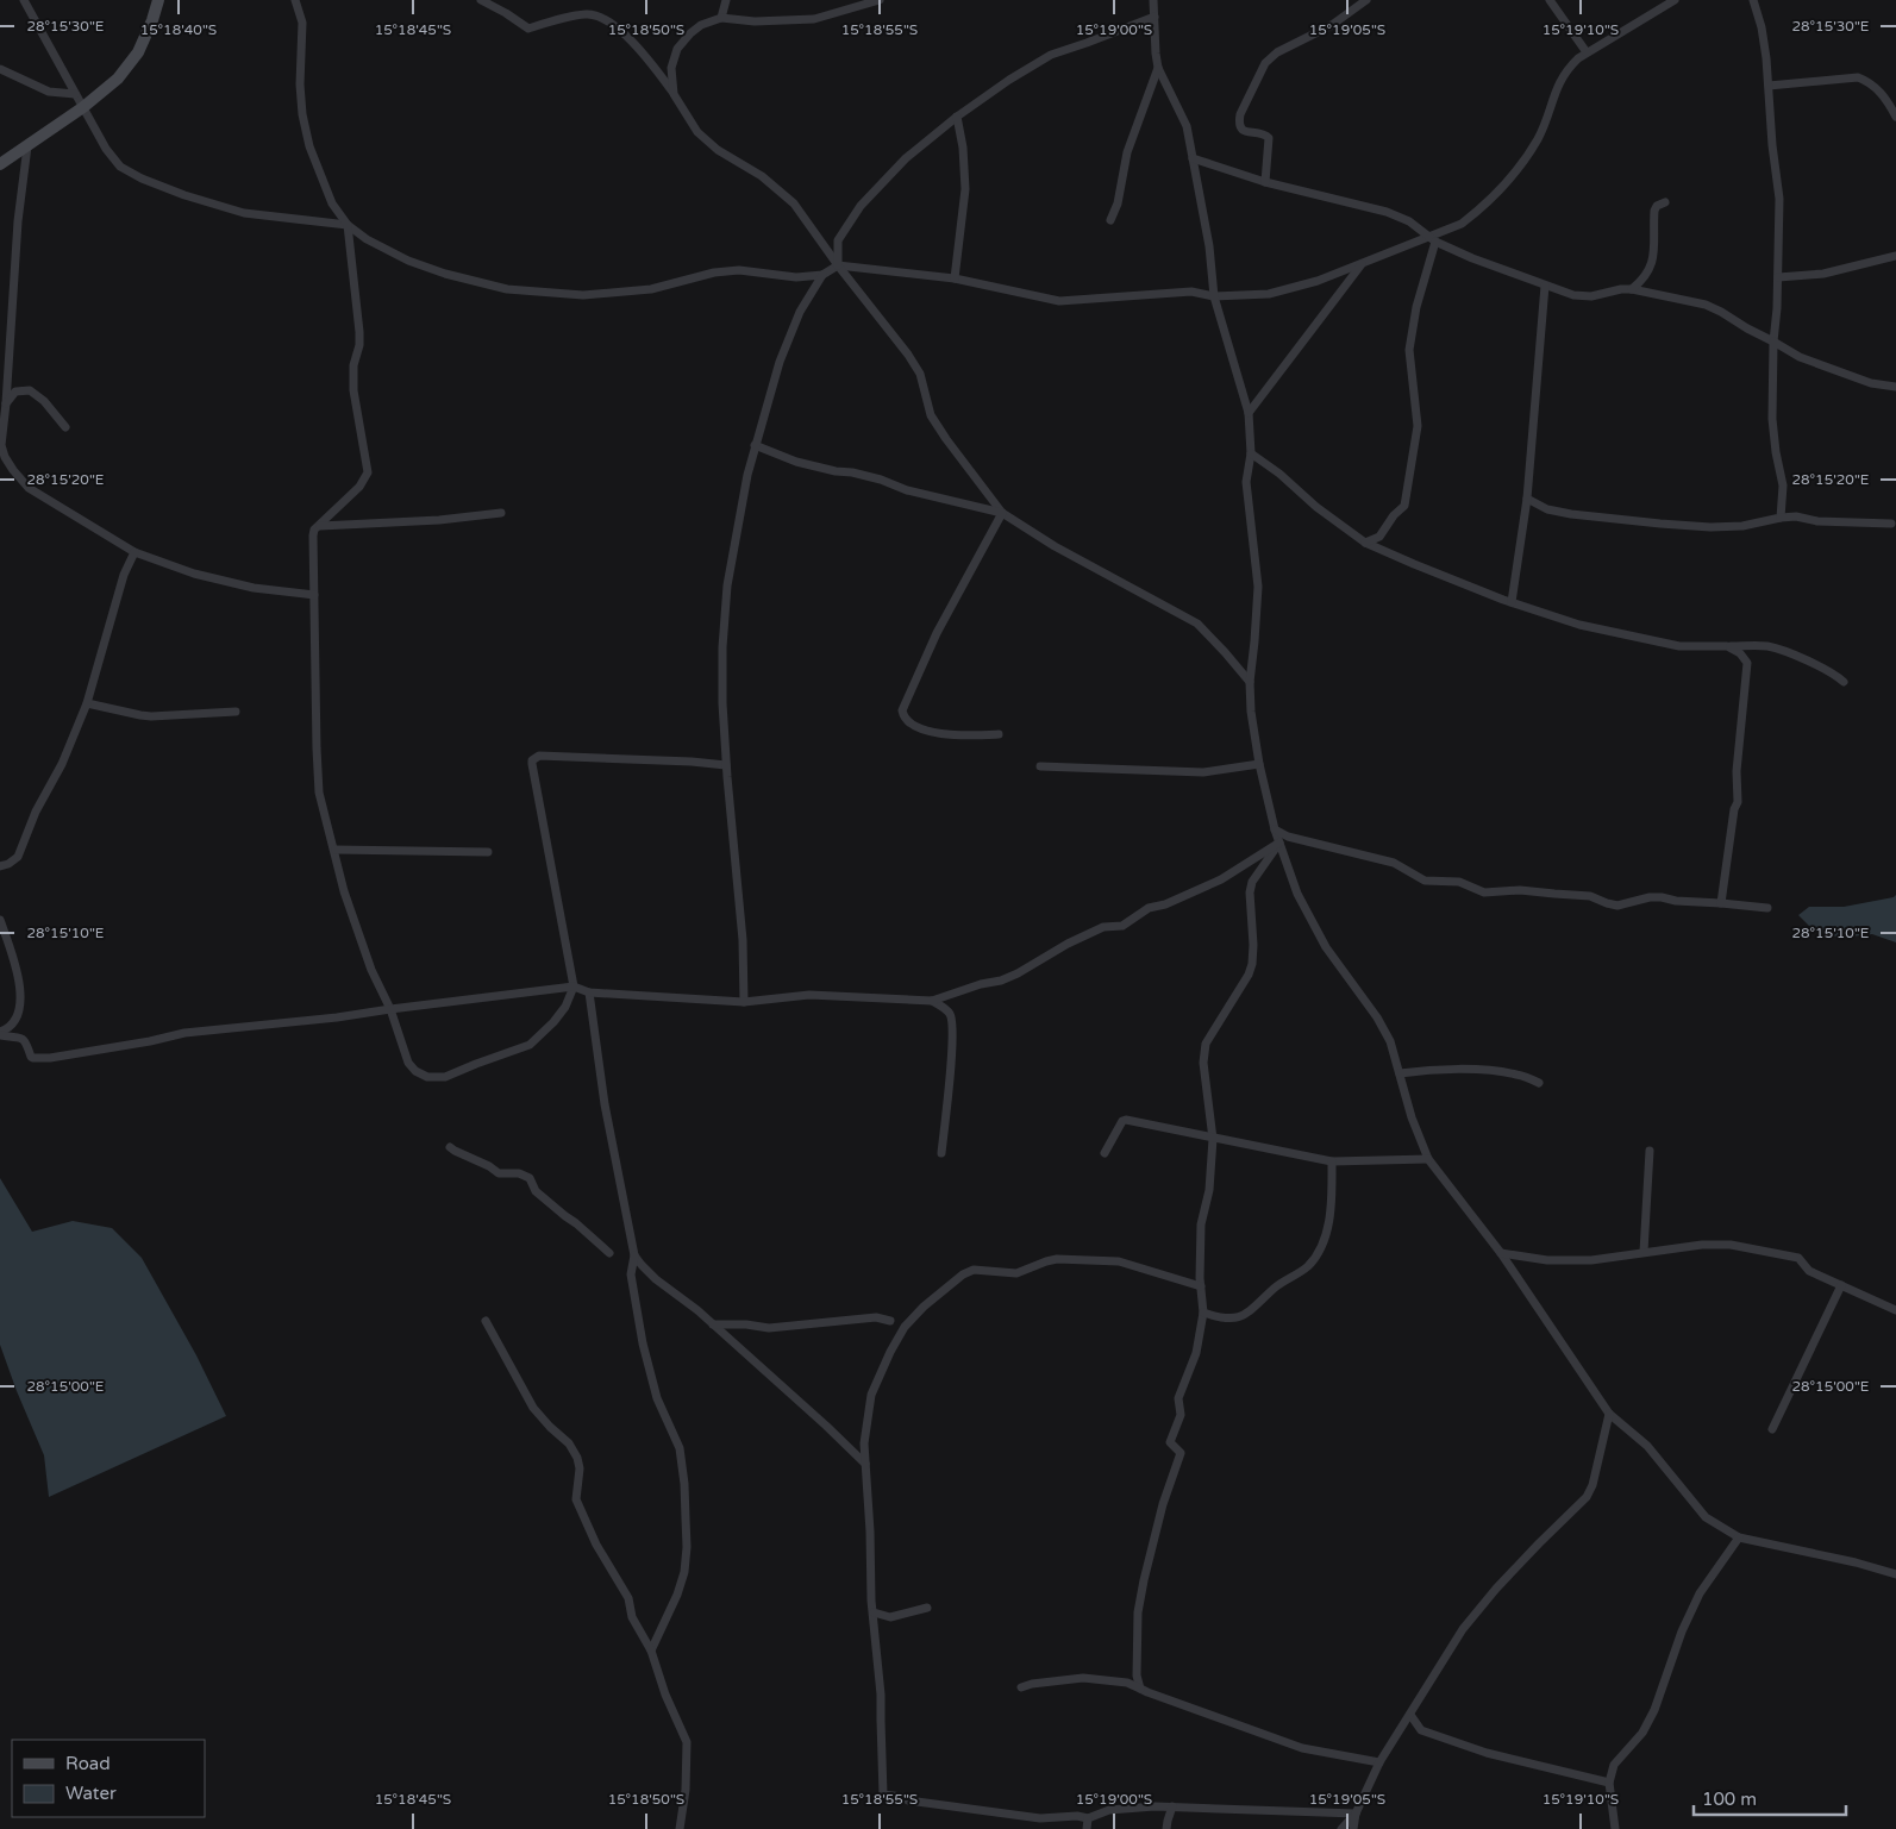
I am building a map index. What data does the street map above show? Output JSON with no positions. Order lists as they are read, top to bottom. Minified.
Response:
{"legend":["Road","Water"],"scale_bar":"100 m","coordinates":["28°15'30\"E","15°18'40\"S","15°18'45\"S","15°18'50\"S","15°18'55\"S","15°19'00\"S","15°19'05\"S","15°19'10\"S","28°15'20\"E","28°15'10\"E","28°15'00\"E"]}
